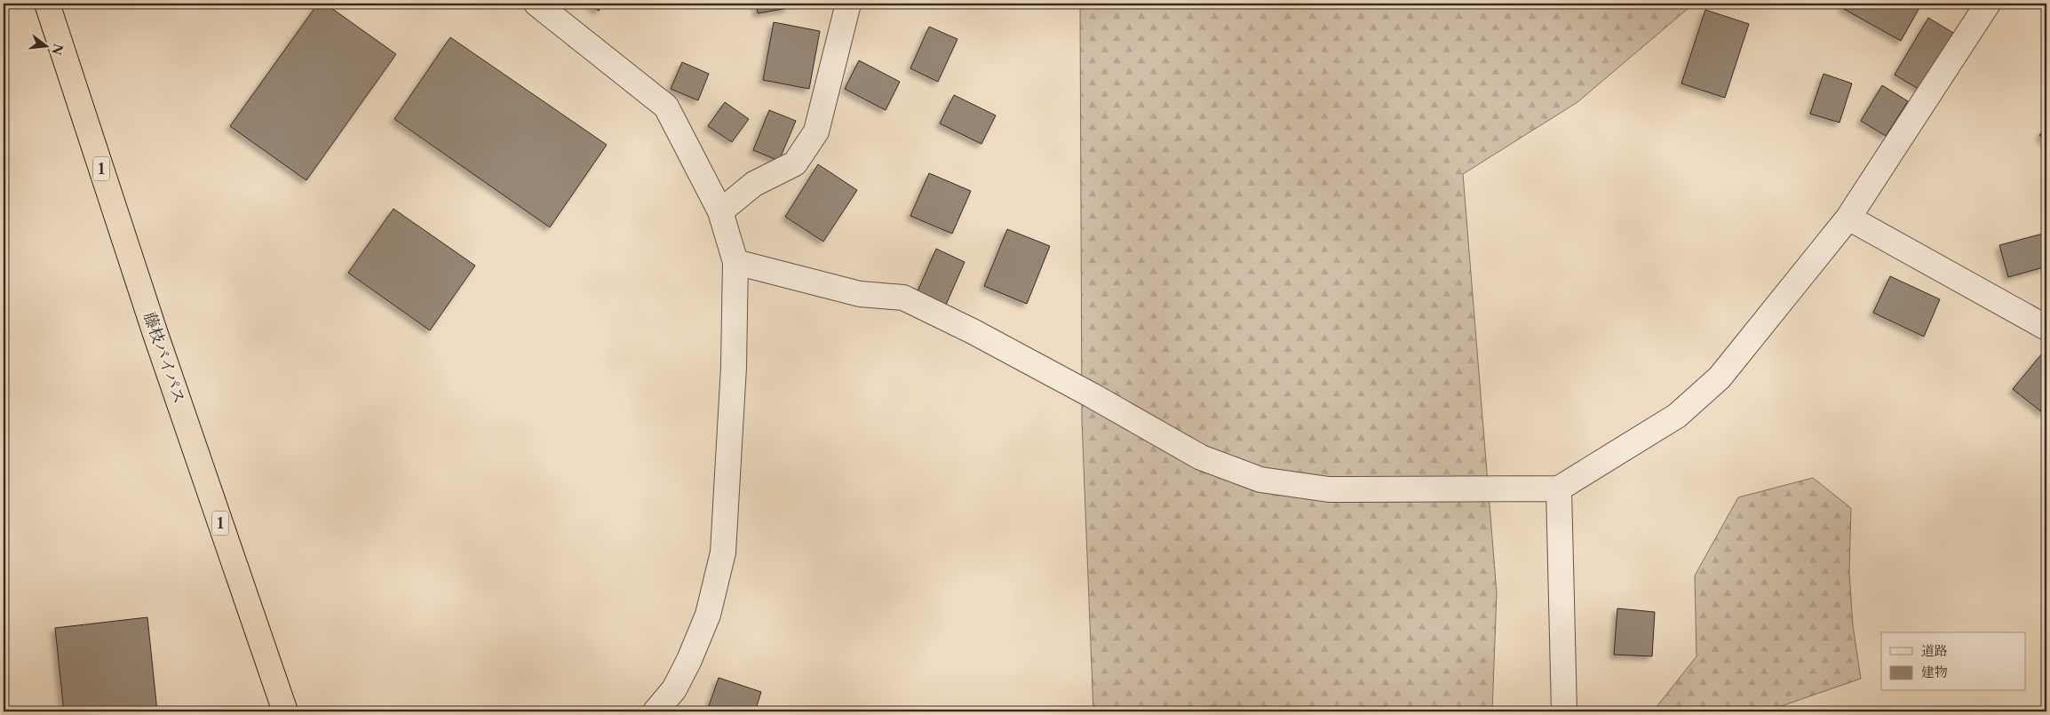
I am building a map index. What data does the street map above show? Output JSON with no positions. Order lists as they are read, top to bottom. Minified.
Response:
{"streets":{"highway":["1","藤枝バイパス"]},"legend":["道路","建物"],"north":"right"}
